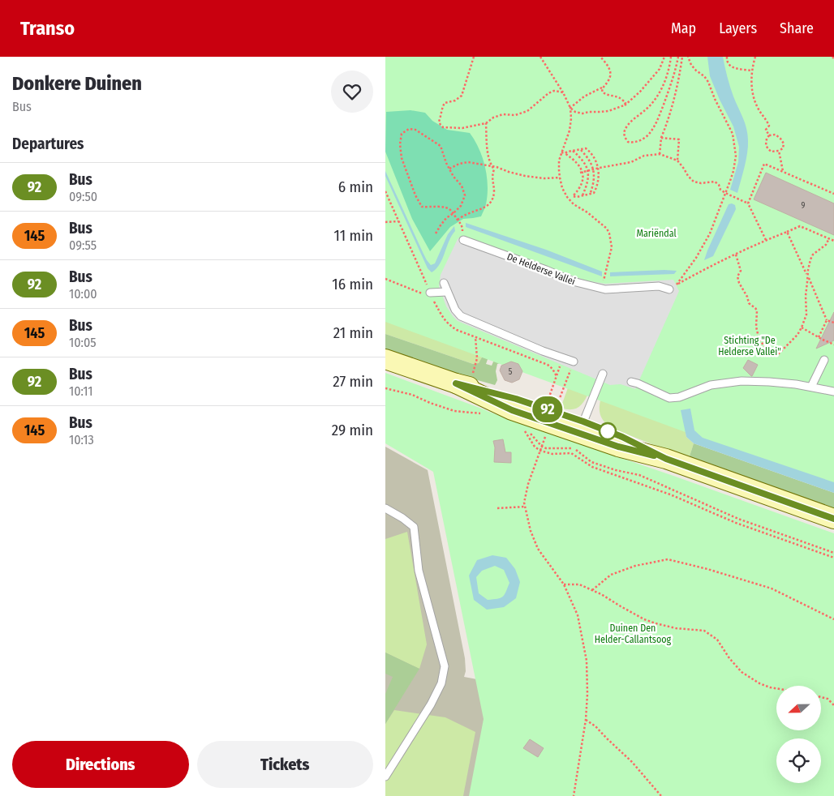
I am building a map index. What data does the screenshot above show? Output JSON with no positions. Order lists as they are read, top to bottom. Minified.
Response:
{"streets":{"lane":["De Helderse Vallei"]},"parks":["Mariëndal","Stichting \"De Helderse Vallei\"","Duinen Den Helder-Callantsoog"],"lines":["bus line 92"],"house_numbers":["9","5"],"north":"left","page":{"header":"Transo","nav":["Map","Layers","Share"],"heading":[["Donkere Duinen","Bus"],"Departures"],"on_map":"92","list":[{"mark":"92","name":"Bus","note":"09:50","value":"6 min"},{"mark":"145","name":"Bus","note":"09:55","value":"11 min"},{"mark":"92","name":"Bus","note":"10:00","value":"16 min"},{"mark":"145","name":"Bus","note":"10:05","value":"21 min"},{"mark":"92","name":"Bus","note":"10:11","value":"27 min"},{"mark":"145","name":"Bus","note":"10:13","value":"29 min"}],"buttons":["Directions","Tickets"]}}
